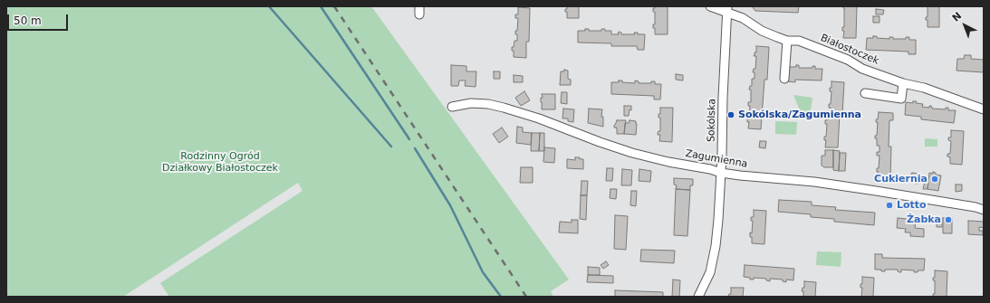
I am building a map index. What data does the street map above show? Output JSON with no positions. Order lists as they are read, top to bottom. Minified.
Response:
{"streets":{"street":["Białostoczek","Sokólska","Zagumienna"]},"crossings":[["Białostoczek","Sokólska"],["Sokólska","Zagumienna"]],"parks":["Rodzinny Ogród Działkowy Białostoczek"],"places":["Sokólska/Zagumienna","Cukiernia","Lotto","Żabka"],"scale_bar":"50 m","north":"top left"}
